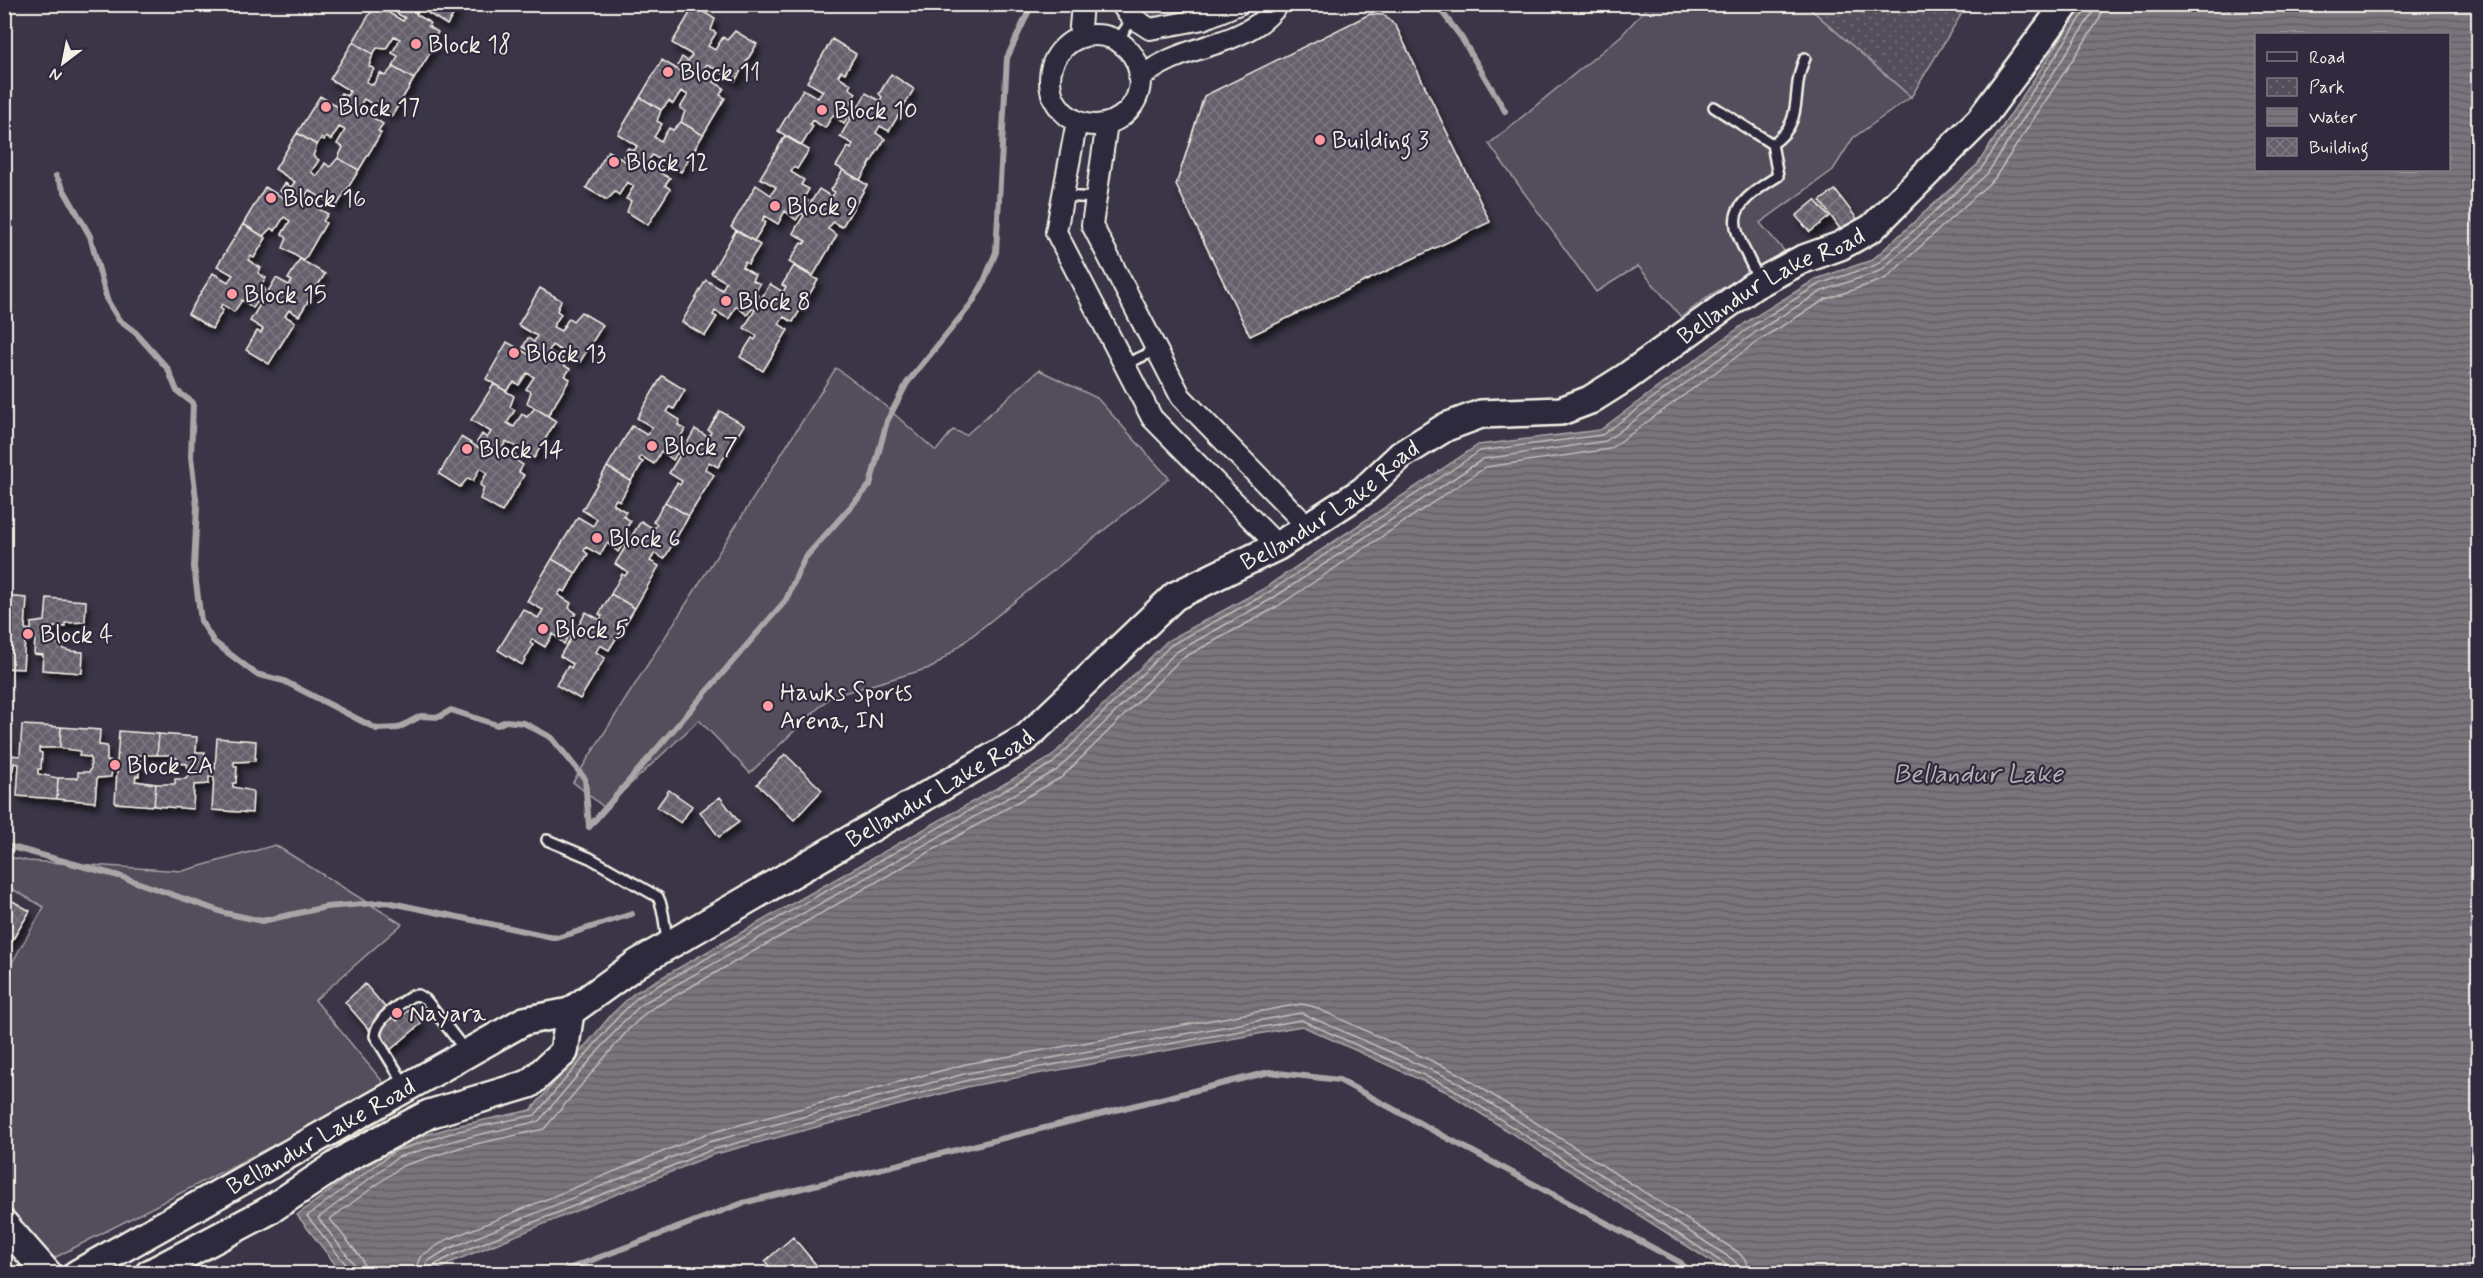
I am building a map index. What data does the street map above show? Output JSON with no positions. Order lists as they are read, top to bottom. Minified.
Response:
{"streets":{"street":["Bellandur Lake Road"]},"water":["Bellandur Lake"],"places":["Block 18","Block 11","Block 17","Block 10","Building 3","Block 12","Block 16","Block 9","Block 15","Block 8","Block 13","Block 7","Block 14","Block 6","Block 5","Block 4","Hawks Sports Arena, IN","Block 2A","Nayara"],"legend":["Road","Park","Water","Building"],"north":"bottom left"}
